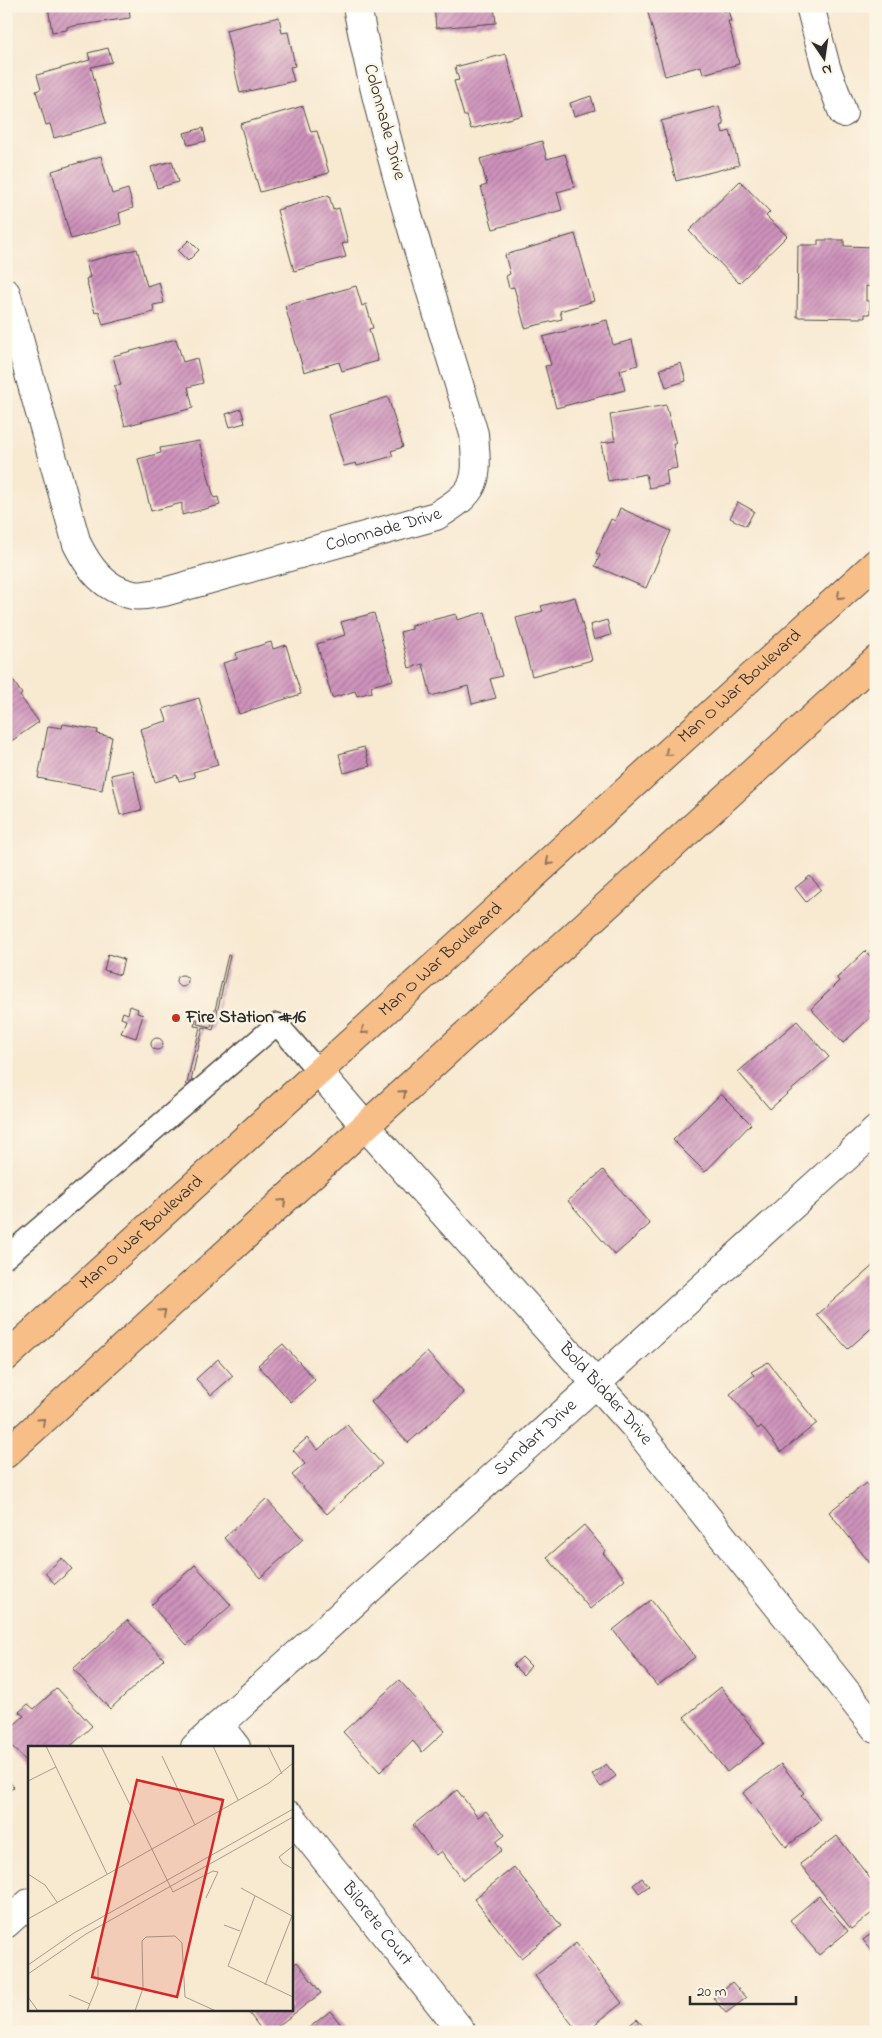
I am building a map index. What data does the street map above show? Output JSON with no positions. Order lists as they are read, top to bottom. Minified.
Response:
{"streets":{"main road":["Man O War Boulevard"],"street":["Colonnade Drive","Bold Bidder Drive","Sundart Drive","Bilorete Court"]},"crossings":[["Man O War Boulevard","Bold Bidder Drive"],["Bold Bidder Drive","Sundart Drive"]],"places":["Fire Station #16"],"scale_bar":"20 m","north":"bottom"}
